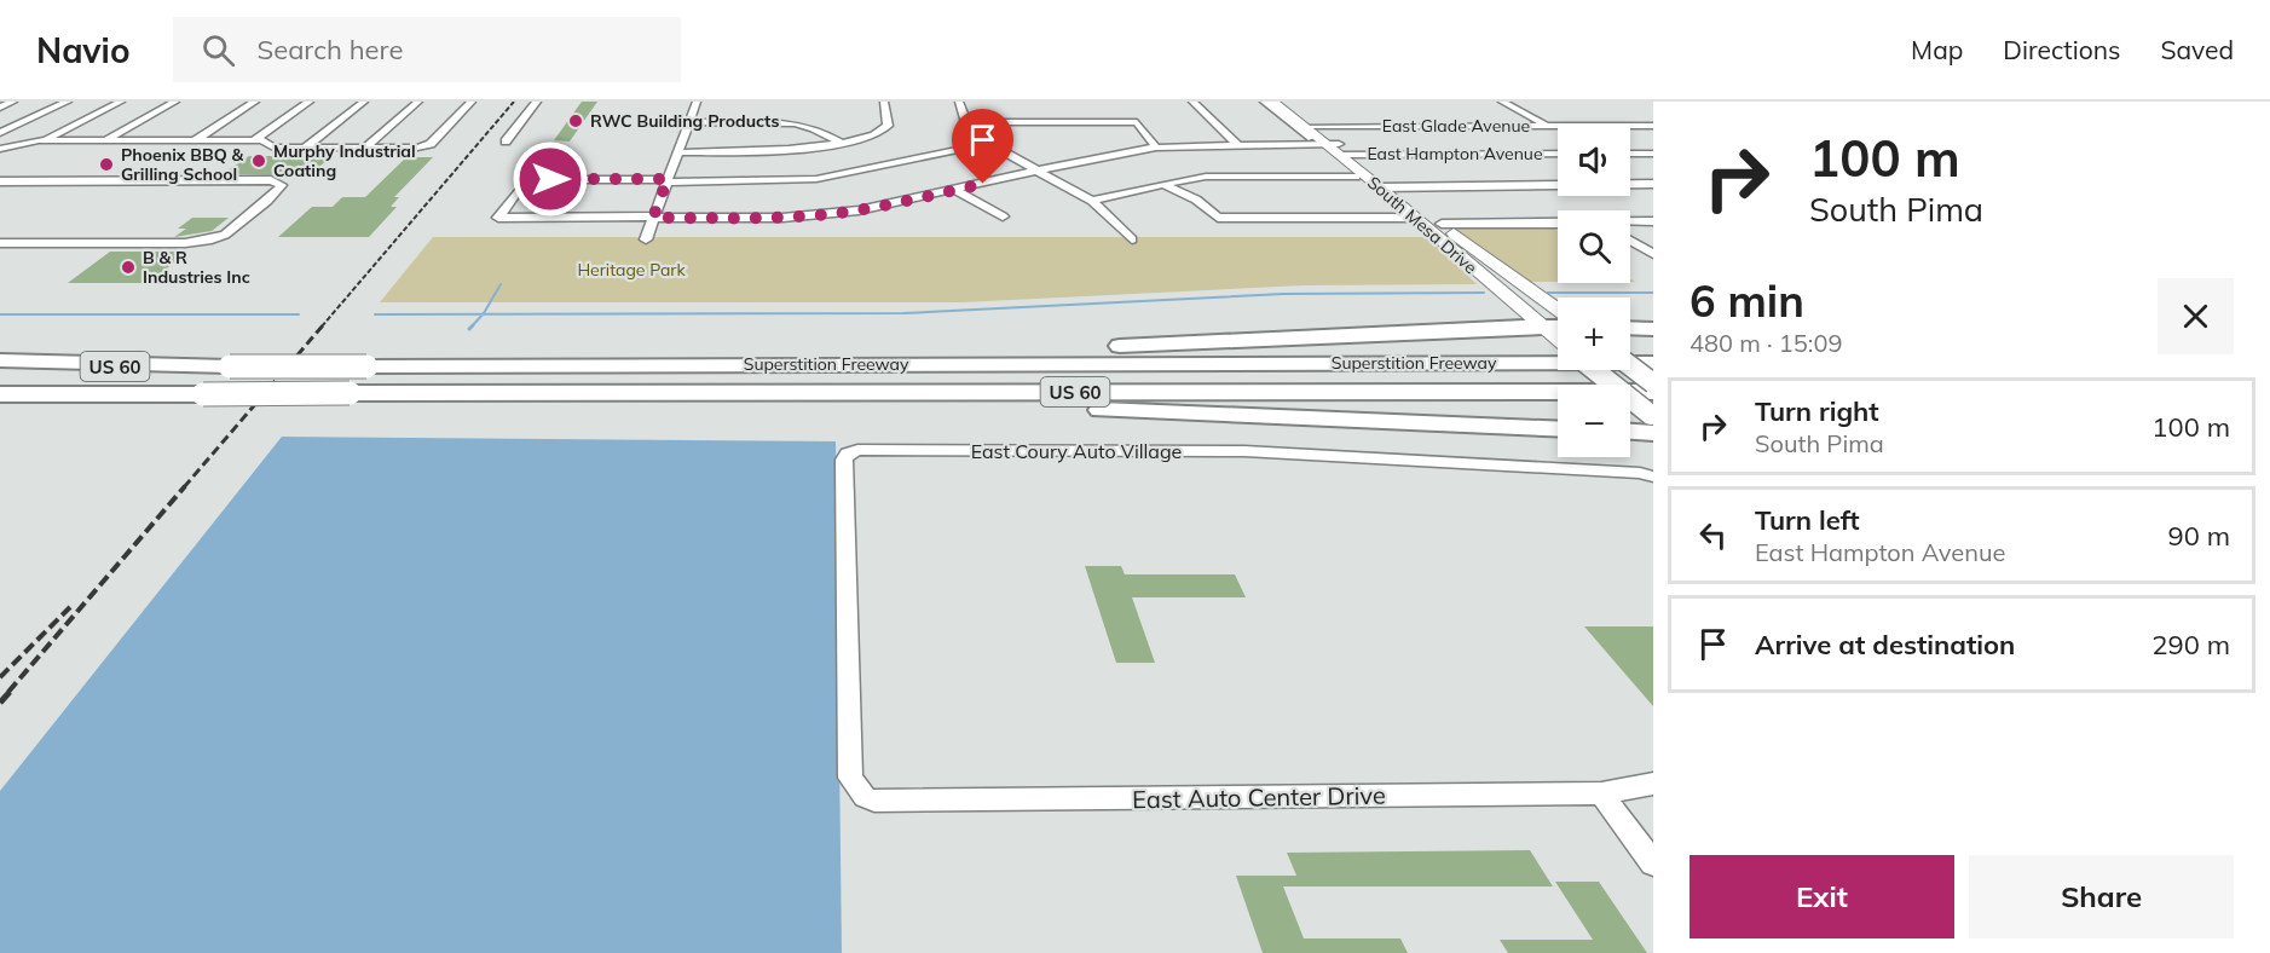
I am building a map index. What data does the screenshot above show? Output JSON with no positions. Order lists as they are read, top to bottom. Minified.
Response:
{"streets":{"highway":["Superstition Freeway","US 60"],"main road":["South Mesa Drive"],"street":["East Glade Avenue","East Hampton Avenue","East Coury Auto Village","East Auto Center Drive"]},"crossings":[["East Glade Avenue","South Mesa Drive"],["East Hampton Avenue","South Mesa Drive"],["East Coury Auto Village","East Auto Center Drive"]],"parks":["Heritage Park"],"places":["RWC Building Products","Murphy Industrial Coating","Phoenix BBQ & Grilling School","B & R Industries Inc"],"page":{"header":"Navio","search":"Search here","nav":["Map","Directions","Saved"],"turn":["100 m","South Pima"],"map_buttons":["+","−"],"heading":["6 min","480 m · 15:09"],"list":[{"name":"Turn right","note":"South Pima","value":"100 m"},{"name":"Turn left","note":"East Hampton Avenue","value":"90 m"},{"name":"Arrive at destination","value":"290 m"}],"buttons":["Exit","Share"]}}
